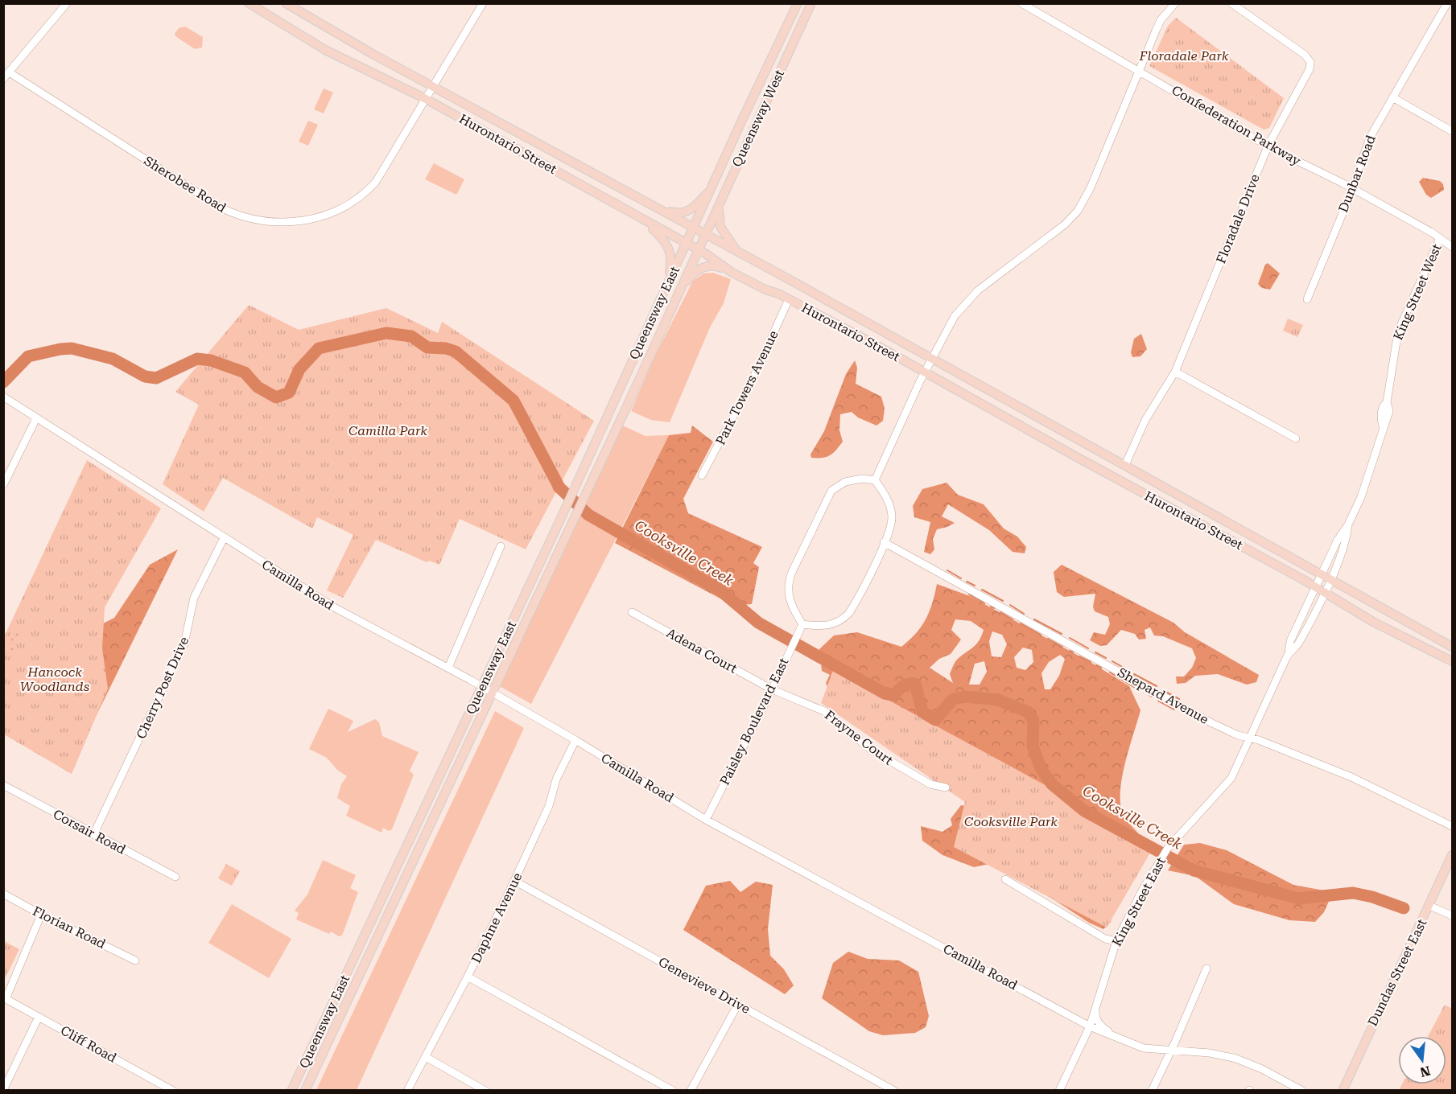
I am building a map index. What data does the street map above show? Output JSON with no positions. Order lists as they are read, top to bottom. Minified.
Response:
{"streets":{"main road":["Queensway West","Hurontario Street","Queensway East","Dundas Street East"],"street":["Confederation Parkway","Dunbar Road","Sherobee Road","Floradale Drive","King Street West","Park Towers Avenue","Camilla Road","Adena Court","Cherry Post Drive","Shepard Avenue","Paisley Boulevard East","Frayne Court","Corsair Road","King Street East","Daphne Avenue","Florian Road","Genevieve Drive","Cliff Road"]},"crossings":[["Queensway West","Hurontario Street"],["Queensway West","Queensway East"],["Confederation Parkway","Dunbar Road"],["Confederation Parkway","Floradale Drive"],["Confederation Parkway","King Street West"],["Hurontario Street","Sherobee Road"],["Hurontario Street","Floradale Drive"],["Hurontario Street","King Street West"],["Hurontario Street","Queensway East"],["Hurontario Street","Park Towers Avenue"],["Hurontario Street","King Street East"],["King Street West","King Street East"],["Queensway East","Camilla Road"],["Camilla Road","Cherry Post Drive"],["Camilla Road","Paisley Boulevard East"],["Camilla Road","King Street East"],["Camilla Road","Daphne Avenue"],["Adena Court","Paisley Boulevard East"],["Adena Court","Frayne Court"],["Cherry Post Drive","Corsair Road"],["Shepard Avenue","King Street East"],["Paisley Boulevard East","Frayne Court"],["Daphne Avenue","Genevieve Drive"]],"water":["Cooksville Creek"],"parks":["Floradale Park","Camilla Park","Hancock Woodlands","Cooksville Park"],"north":"bottom"}
